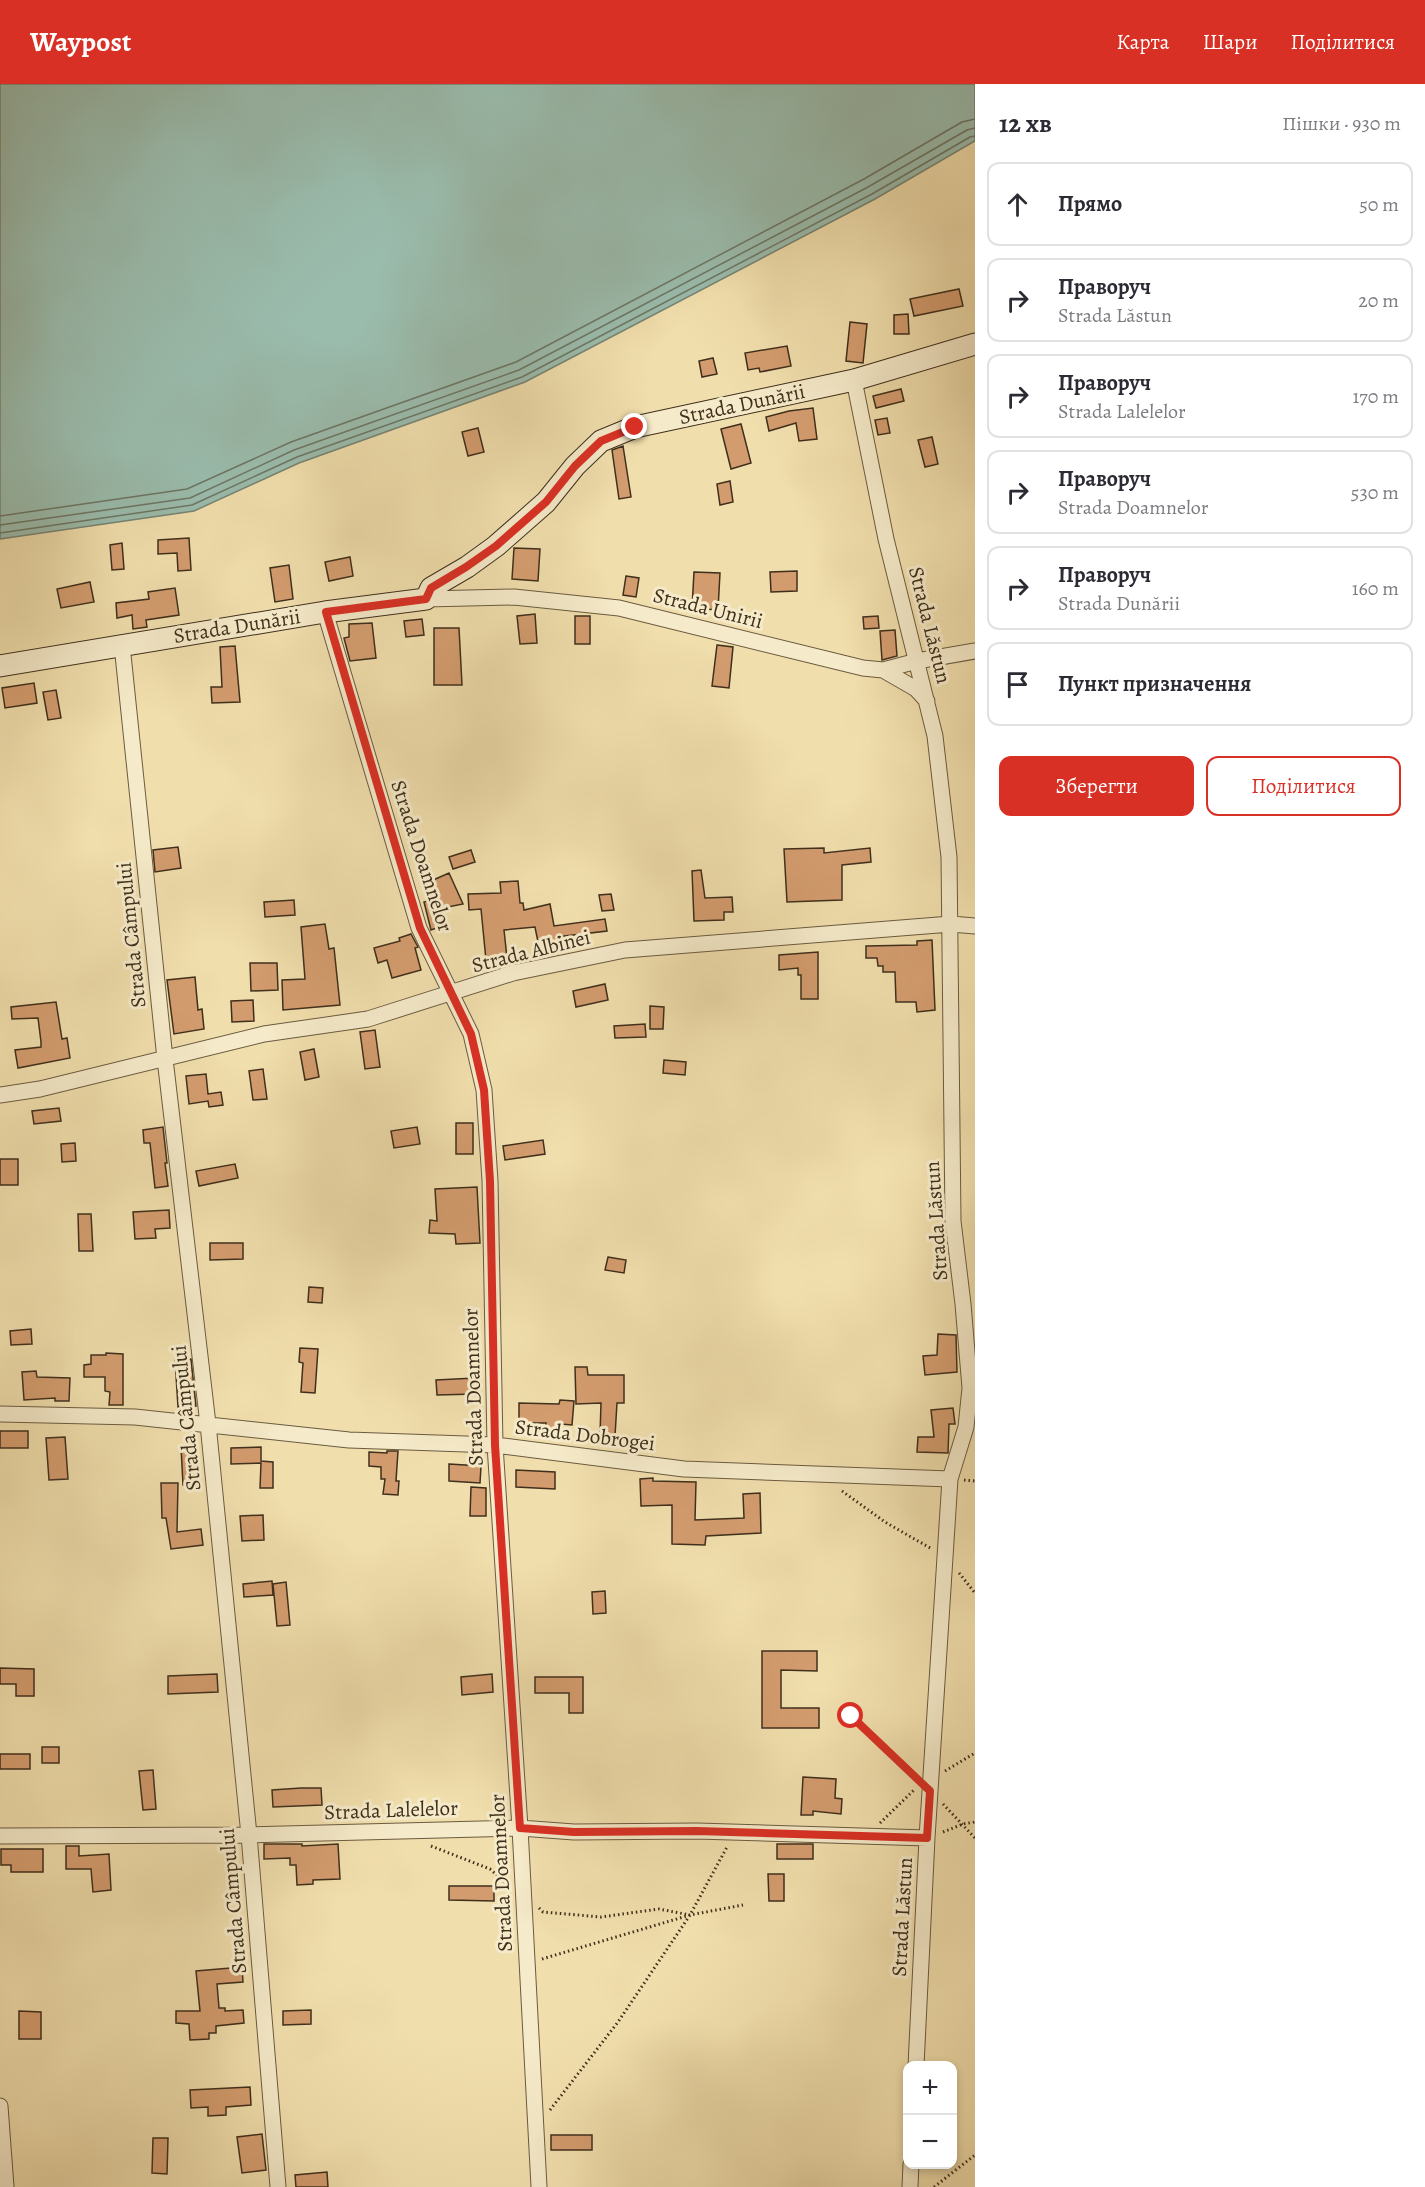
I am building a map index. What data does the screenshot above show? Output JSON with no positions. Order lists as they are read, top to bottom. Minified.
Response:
{"streets":{"main road":["Strada Dunării"],"street":["Strada Unirii","Strada Lăstun","Strada Doamnelor","Strada Câmpului","Strada Albinei","Strada Dobrogei","Strada Lalelelor"]},"crossings":[["Strada Dunării","Strada Unirii"],["Strada Dunării","Strada Lăstun"],["Strada Dunării","Strada Doamnelor"],["Strada Dunării","Strada Câmpului"],["Strada Unirii","Strada Lăstun"],["Strada Lăstun","Strada Albinei"],["Strada Lăstun","Strada Dobrogei"],["Strada Lăstun","Strada Lalelelor"],["Strada Doamnelor","Strada Albinei"],["Strada Doamnelor","Strada Dobrogei"],["Strada Doamnelor","Strada Lalelelor"],["Strada Câmpului","Strada Albinei"],["Strada Câmpului","Strada Dobrogei"],["Strada Câmpului","Strada Lalelelor"]],"page":{"header":"Waypost","nav":["Карта","Шари","Поділитися"],"heading":["12 хв","Пішки · 930 m"],"list":[["Прямо","50 m"],["Праворуч","Strada Lăstun","20 m"],["Праворуч","Strada Lalelelor","170 m"],["Праворуч","Strada Doamnelor","530 m"],["Праворуч","Strada Dunării","160 m"],"Пункт призначення"],"buttons":["Зберегти","Поділитися"],"map_buttons":["+","−"]}}
